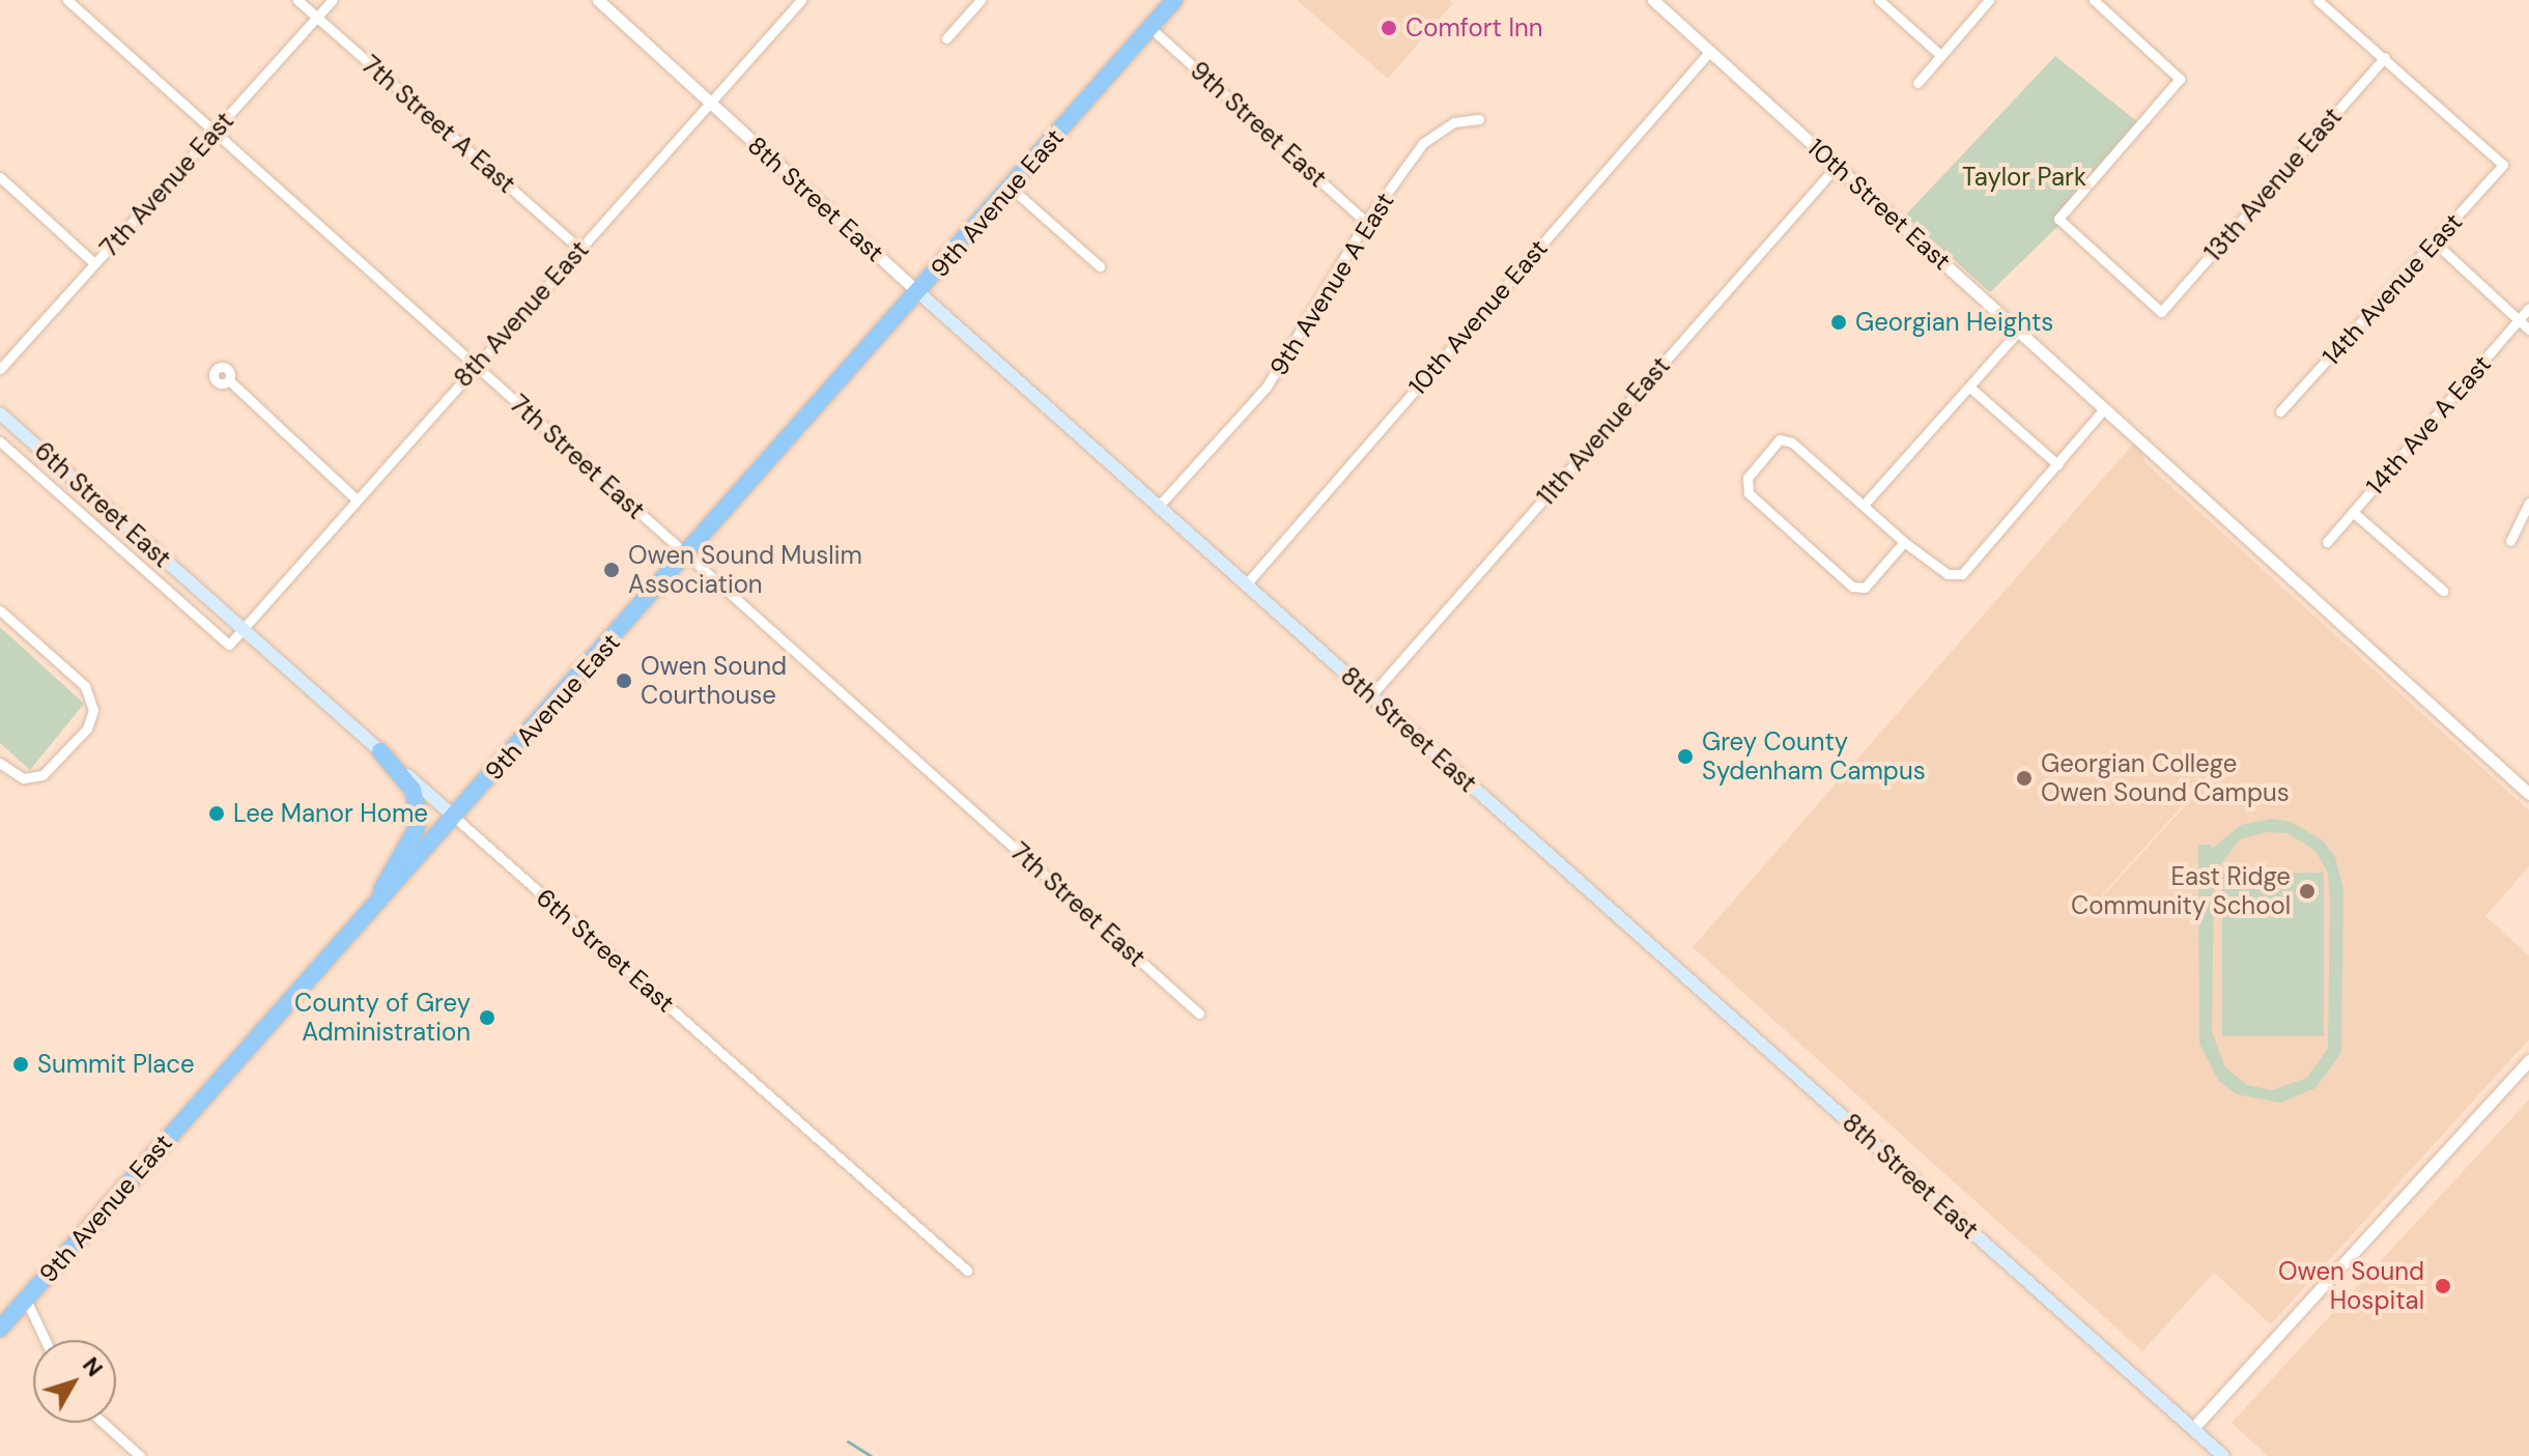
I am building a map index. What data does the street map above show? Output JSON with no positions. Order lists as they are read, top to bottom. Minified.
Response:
{"streets":{"highway":["9th Avenue East"],"main road":["8th Street East","6th Street East"],"street":["7th Street A East","9th Street East","7th Avenue East","13th Avenue East","10th Street East","9th Avenue A East","14th Avenue East","8th Avenue East","10th Avenue East","14th Ave A East","11th Avenue East","7th Street East"]},"crossings":[["7th Street A East","7th Avenue East"],["7th Street A East","8th Avenue East"],["9th Street East","9th Avenue East"],["9th Street East","9th Avenue A East"],["7th Avenue East","7th Street East"],["13th Avenue East","14th Avenue East"],["8th Street East","9th Avenue East"],["8th Street East","9th Avenue A East"],["8th Street East","8th Avenue East"],["8th Street East","10th Avenue East"],["8th Street East","11th Avenue East"],["9th Avenue East","7th Street East"],["9th Avenue East","6th Street East"],["10th Street East","10th Avenue East"],["10th Street East","11th Avenue East"],["8th Avenue East","7th Street East"],["8th Avenue East","6th Street East"]],"parks":["Taylor Park"],"places":["Comfort Inn","Georgian Heights","Owen Sound Muslim Association","Owen Sound Courthouse","Grey County Sydenham Campus","Georgian College Owen Sound Campus","Lee Manor Home","East Ridge Community School","County of Grey Administration","Summit Place","Owen Sound Hospital"],"north":"top right"}
